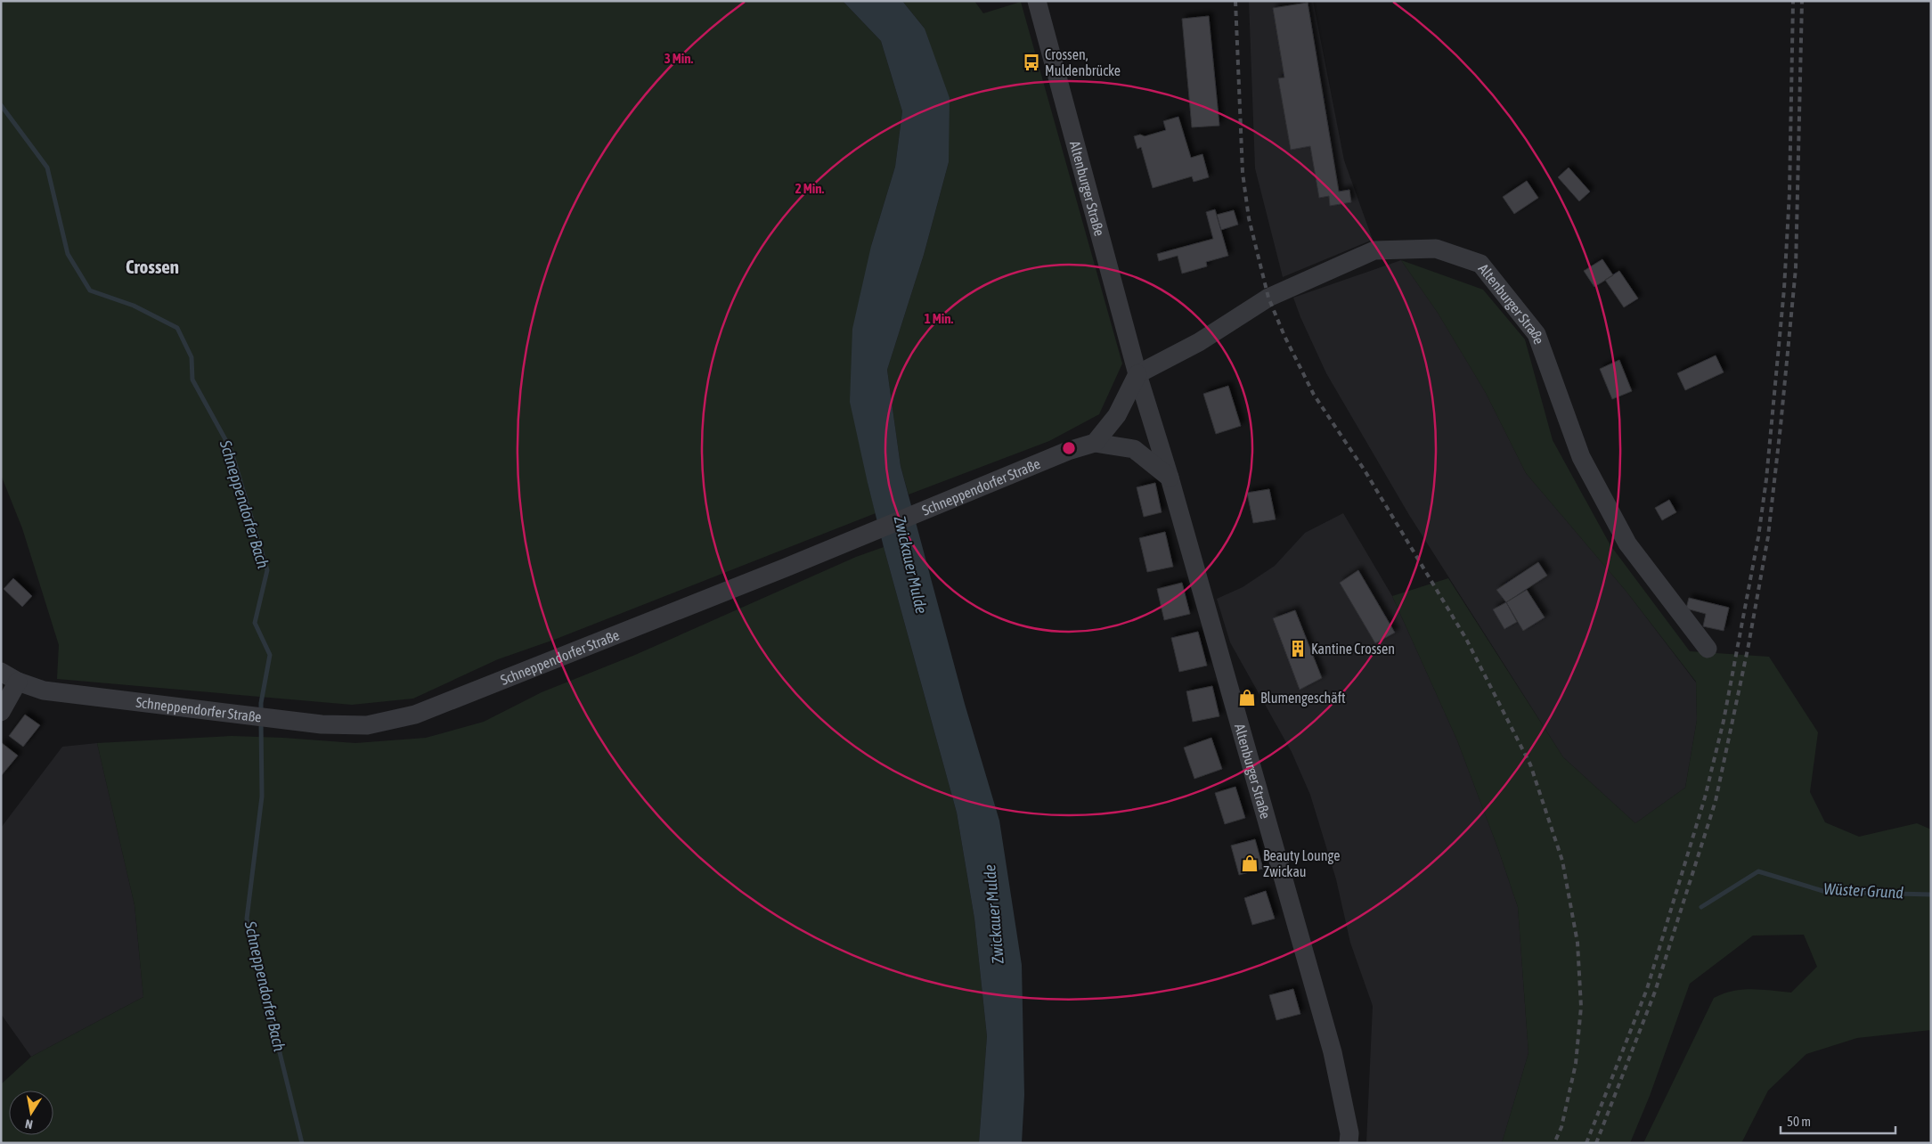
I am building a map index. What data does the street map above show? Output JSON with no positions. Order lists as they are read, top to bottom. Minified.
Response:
{"streets":{"street":["Altenburger Straße","Schneppendorfer Straße"]},"crossings":[["Altenburger Straße","Schneppendorfer Straße"]],"districts":["Crossen"],"water":["Schneppendorfer Bach","Zwickauer Mulde","Wüster Grund"],"places":{"bus stop":["Crossen, Muldenbrücke"],"building":["Kantine Crossen"],"shop":["Blumengeschäft","Beauty Lounge Zwickau"]},"scale_bar":"50 m","north":"bottom","rings":["3 Min.","2 Min.","1 Min."]}
